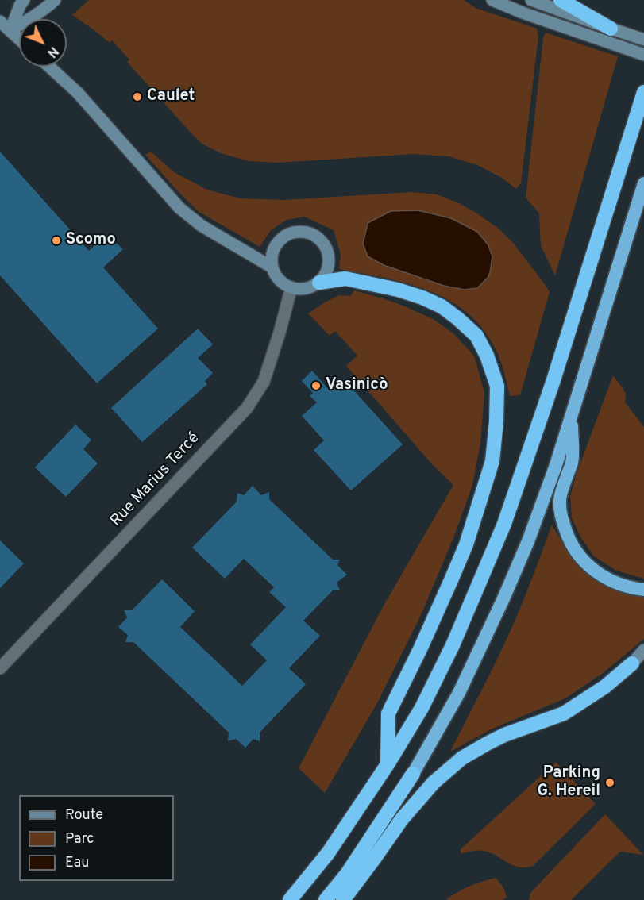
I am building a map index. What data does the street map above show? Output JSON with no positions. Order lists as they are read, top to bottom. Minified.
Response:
{"streets":{"street":["Rue Marius Tercé"]},"places":["Caulet","Scomo","Vasinicò","Parking G. Hereil"],"legend":["Route","Parc","Eau"],"north":"bottom right"}
